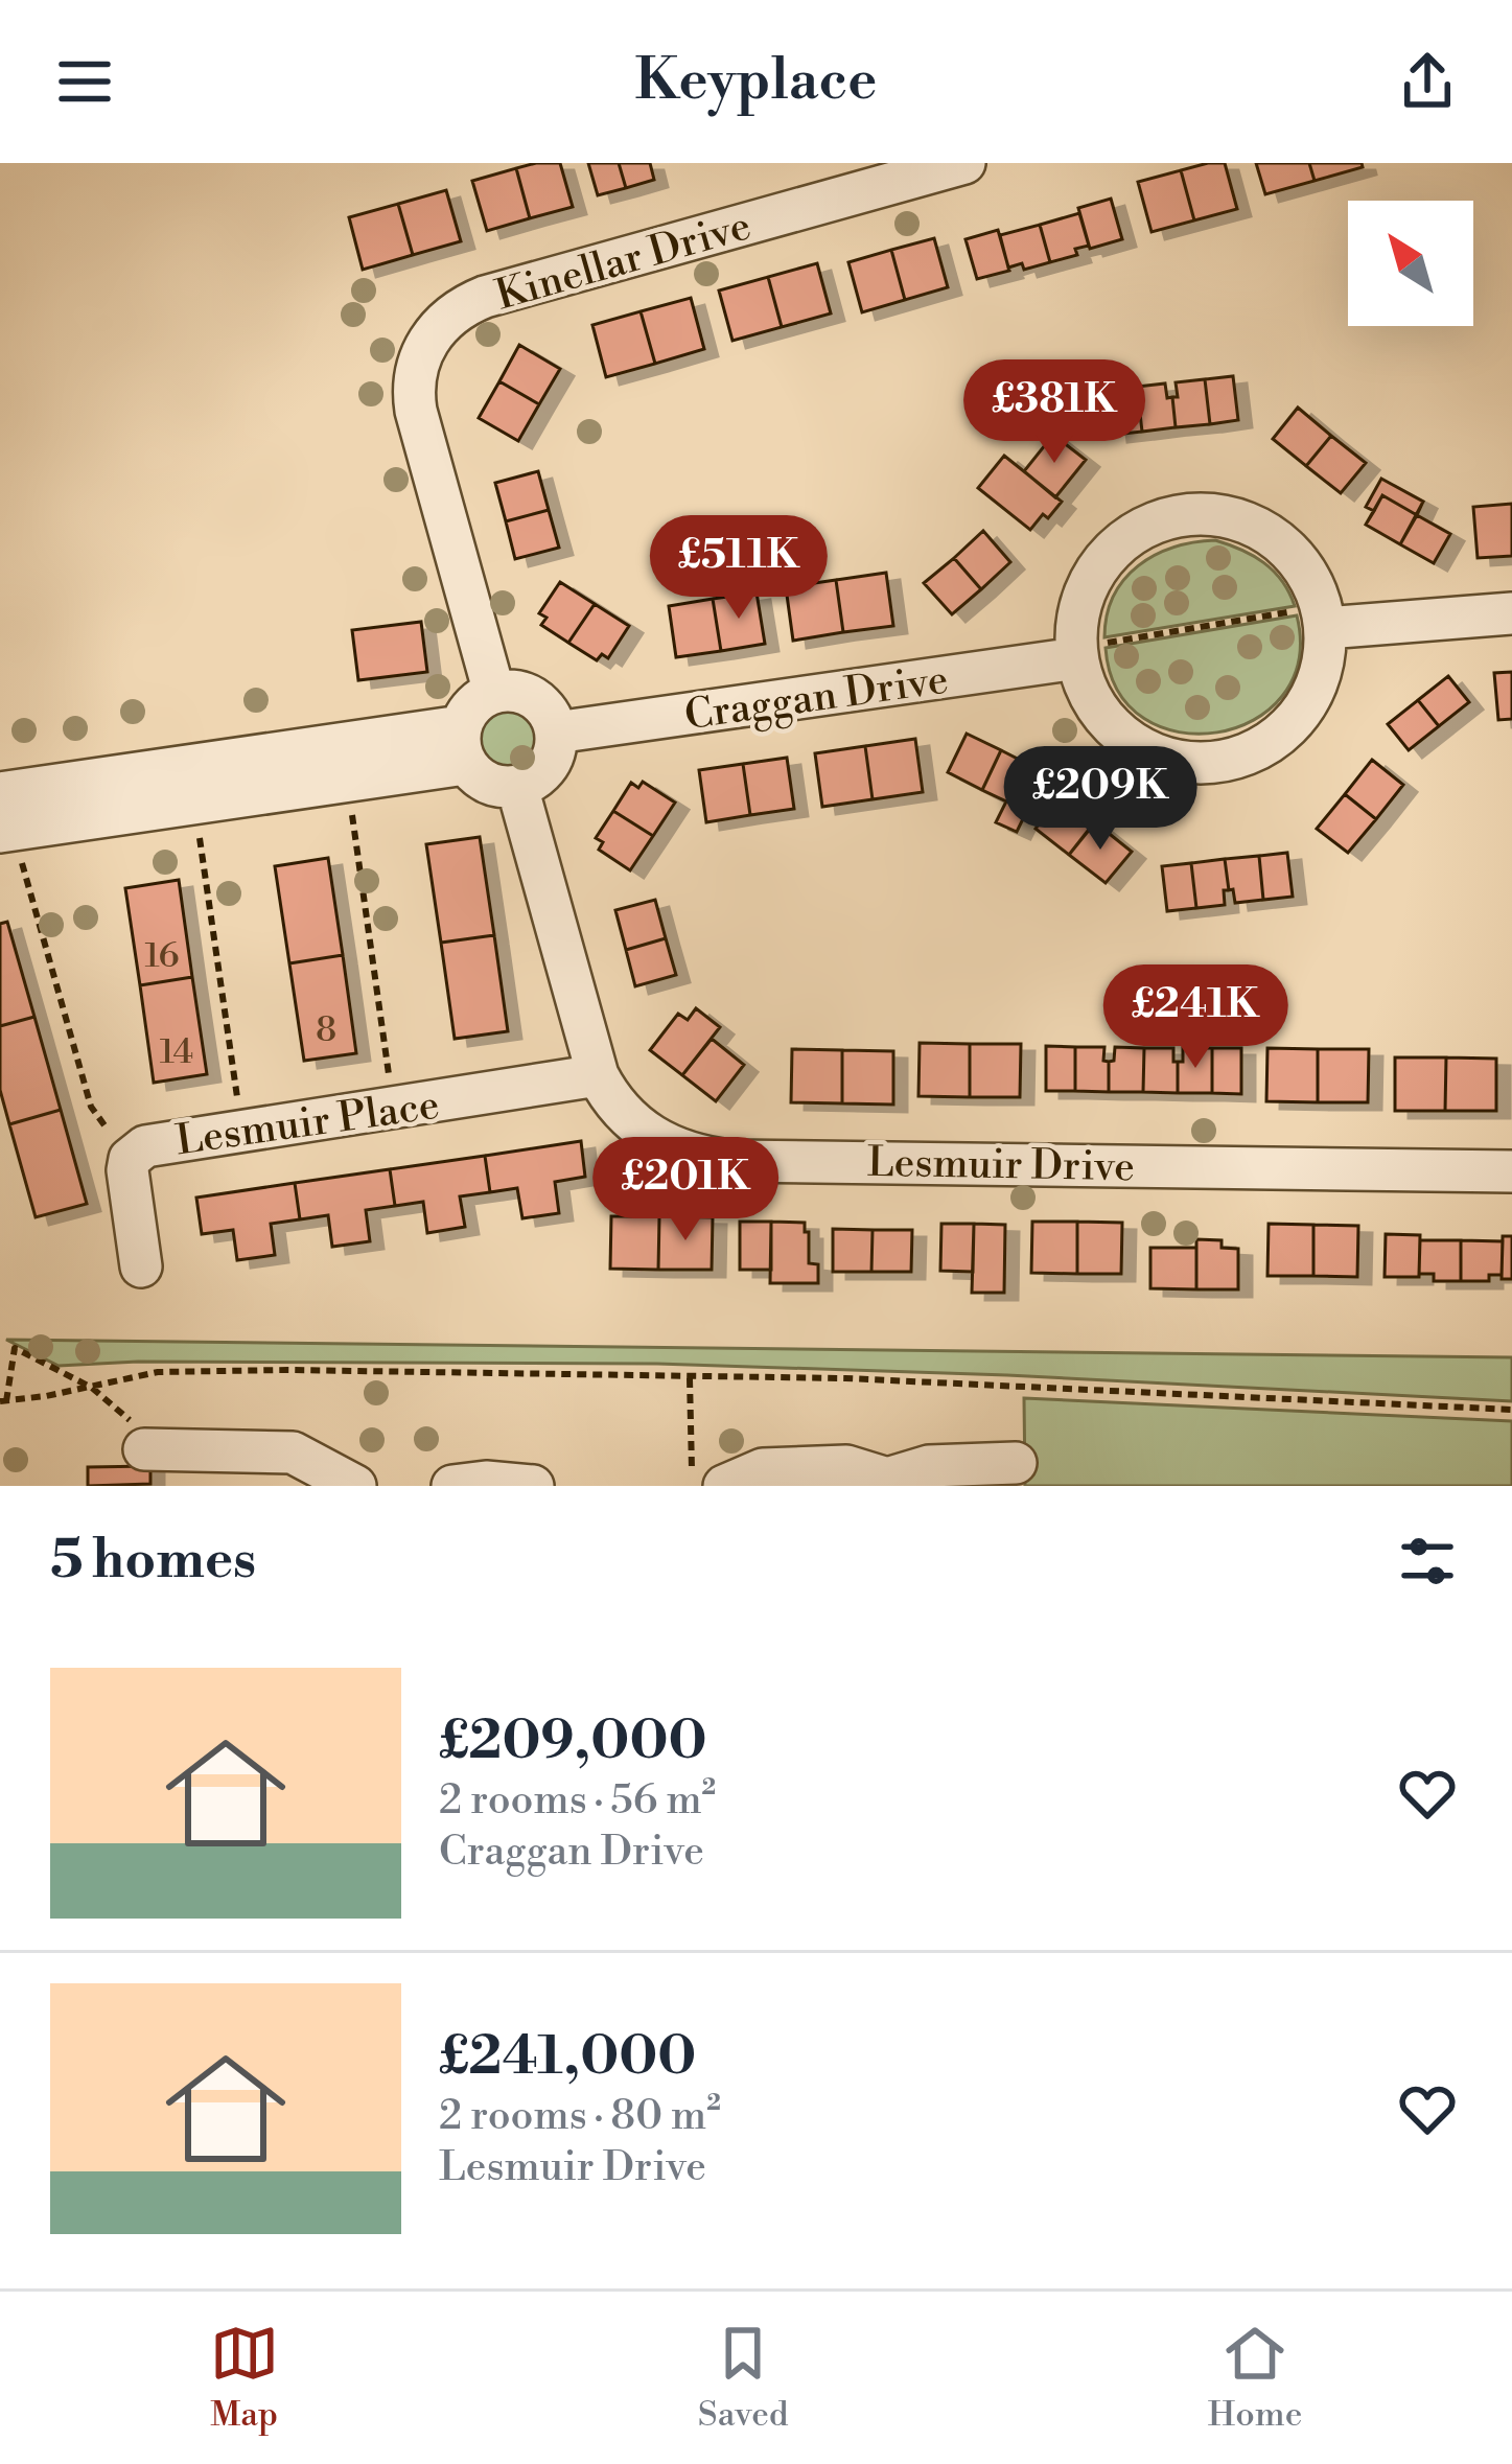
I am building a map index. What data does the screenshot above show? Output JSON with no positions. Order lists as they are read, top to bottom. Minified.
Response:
{"streets":{"street":["Kinellar Drive","Craggan Drive","Lesmuir Place","Lesmuir Drive"]},"crossings":[["Kinellar Drive","Craggan Drive"],["Kinellar Drive","Lesmuir Drive"],["Craggan Drive","Lesmuir Drive"],["Lesmuir Place","Lesmuir Drive"]],"house_numbers":["16","8","14"],"north":"top left","page":{"header":"Keyplace","price":["£381K","£511K","£209K","£241K","£201K"],"heading":"5 homes","list":[{"name":"£209,000","note":"2 rooms · 56 m² · Craggan Drive"},{"name":"£241,000","note":"2 rooms · 80 m² · Lesmuir Drive"}],"tabs":["Map","Saved","Home"]}}
